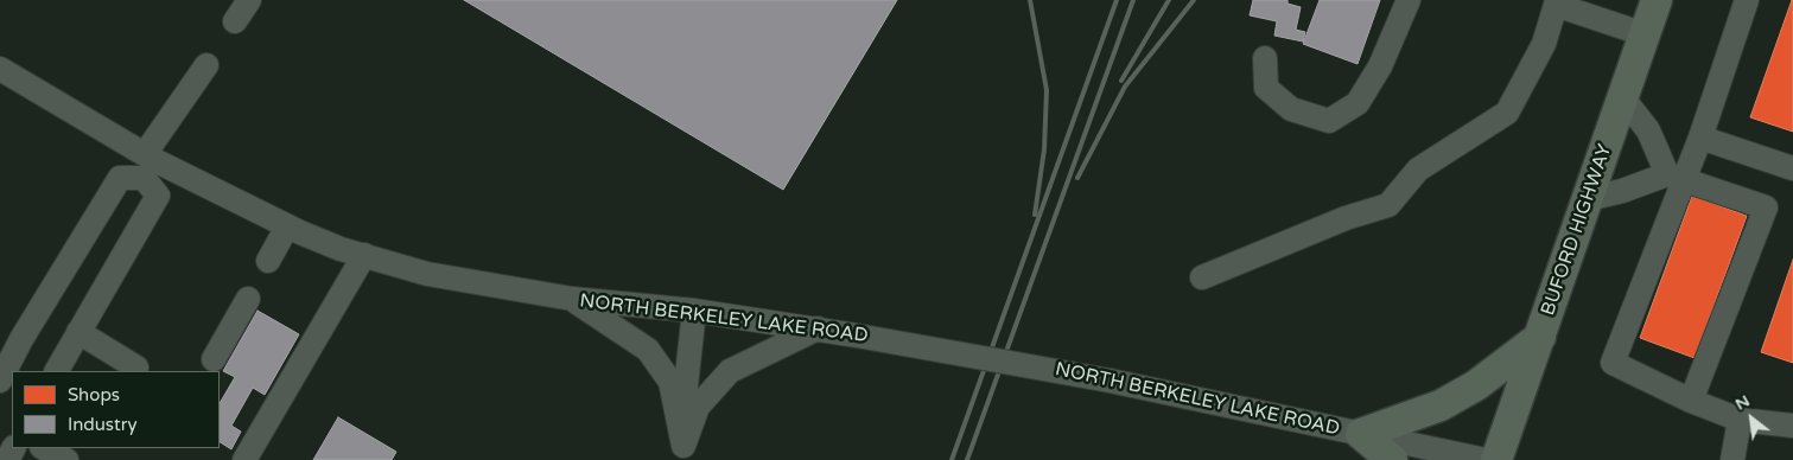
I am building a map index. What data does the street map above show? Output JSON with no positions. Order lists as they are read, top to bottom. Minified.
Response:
{"streets":{"main road":["BUFORD HIGHWAY"],"street":["NORTH BERKELEY LAKE ROAD"]},"legend":["Shops","Industry"],"north":"top left"}
